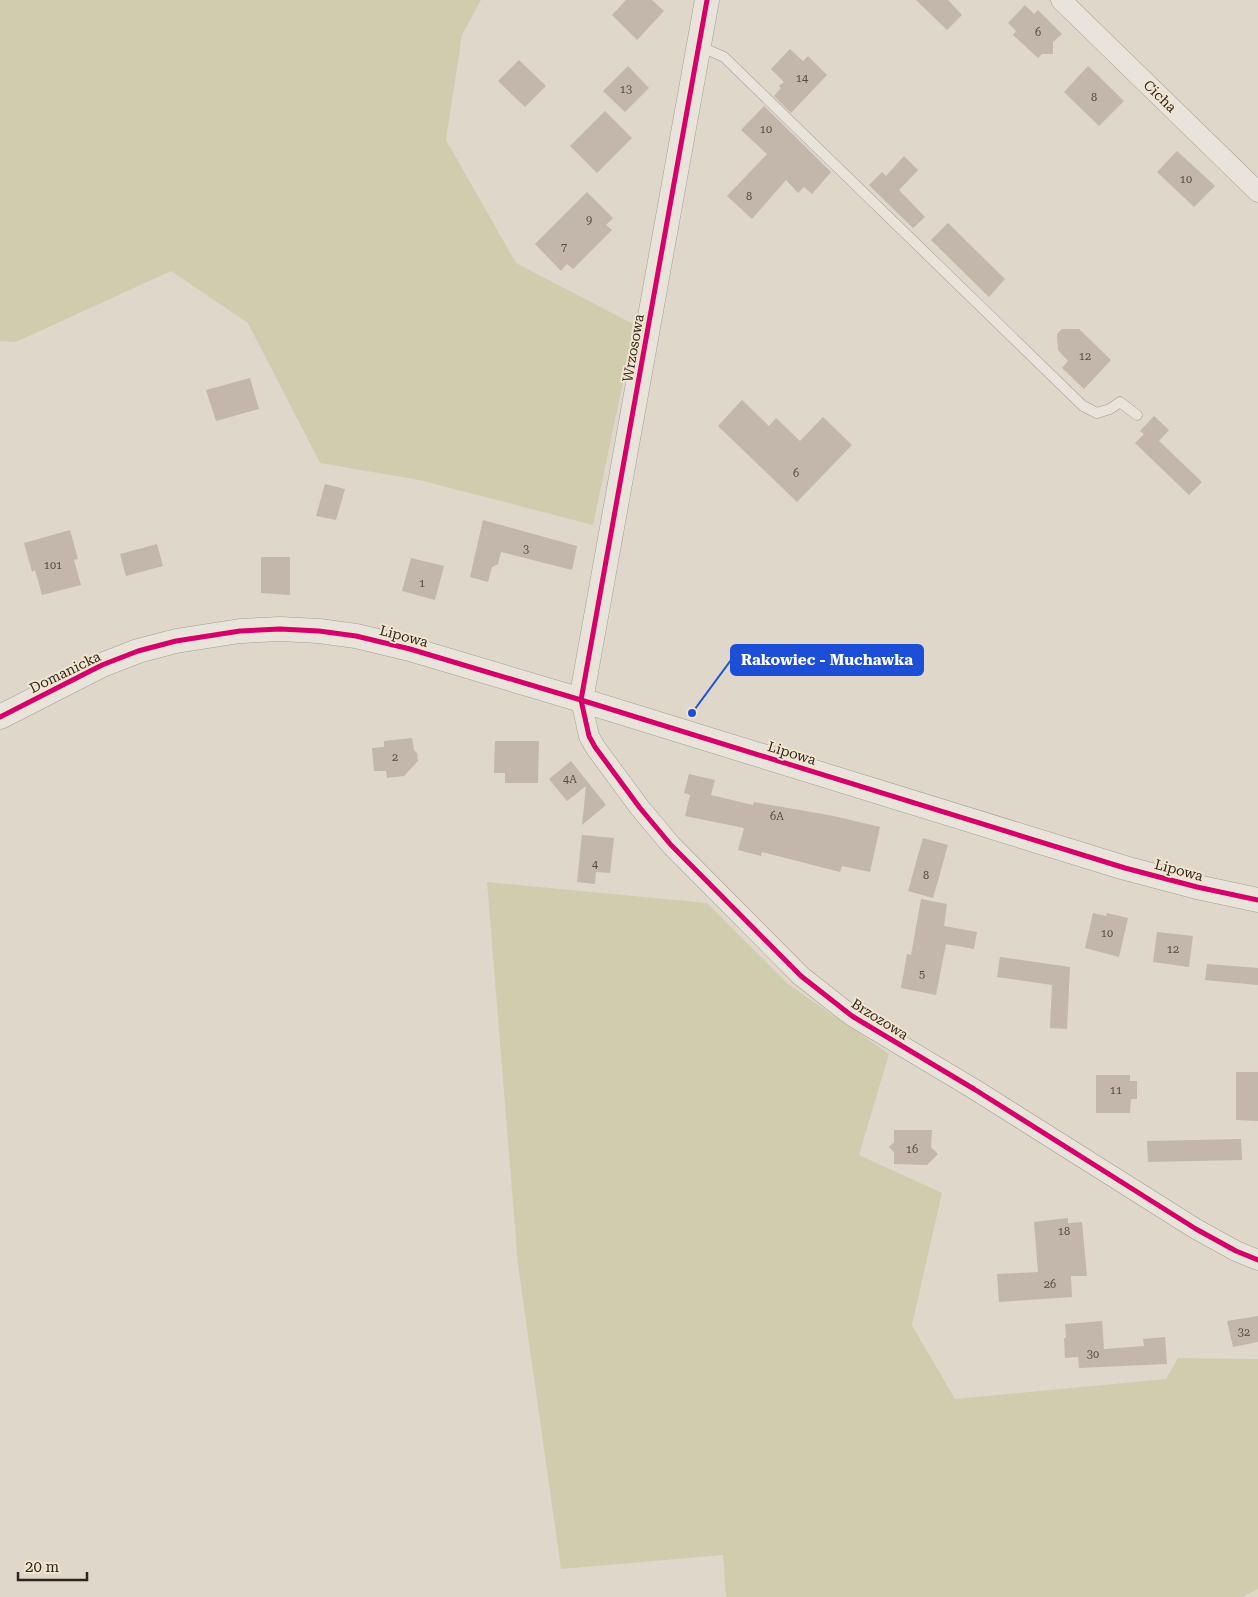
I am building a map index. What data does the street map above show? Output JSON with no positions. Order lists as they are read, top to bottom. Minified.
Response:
{"streets":{"street":["Cicha","Wrzosowa","Lipowa","Domanicka","Brzozowa"]},"crossings":[["Wrzosowa","Lipowa"],["Wrzosowa","Brzozowa"],["Lipowa","Domanicka"],["Lipowa","Brzozowa"]],"places":["Rakowiec - Muchawka"],"house_numbers":["6","14","13","8","10","10","8","9","7","12","6","3","101","1","2","4A","6A","4","8","10","12","5","11","16","18","26","32","30"],"scale_bar":"20 m"}
